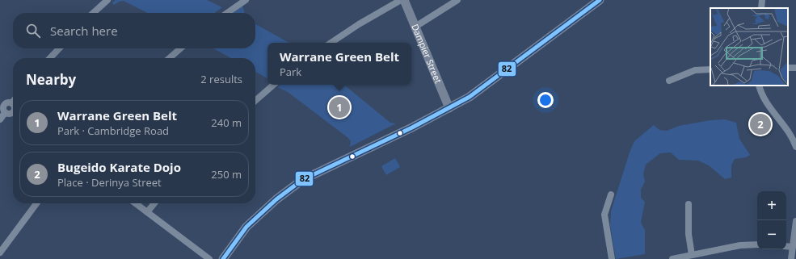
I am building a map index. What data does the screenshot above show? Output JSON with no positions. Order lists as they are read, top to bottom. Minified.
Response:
{"streets":{"main road":["Dampier Street"]},"lines":["transit line 82"],"page":{"search":"Search here","popup":["Warrane Green Belt","Park"],"heading":["Nearby","2 results"],"pins":["1","2"],"list":[{"mark":"1","name":"Warrane Green Belt","note":"Park · Cambridge Road","value":"240 m"},{"mark":"2","name":"Bugeido Karate Dojo","note":"Place · Derinya Street","value":"250 m"}],"map_buttons":["+","−"]}}
